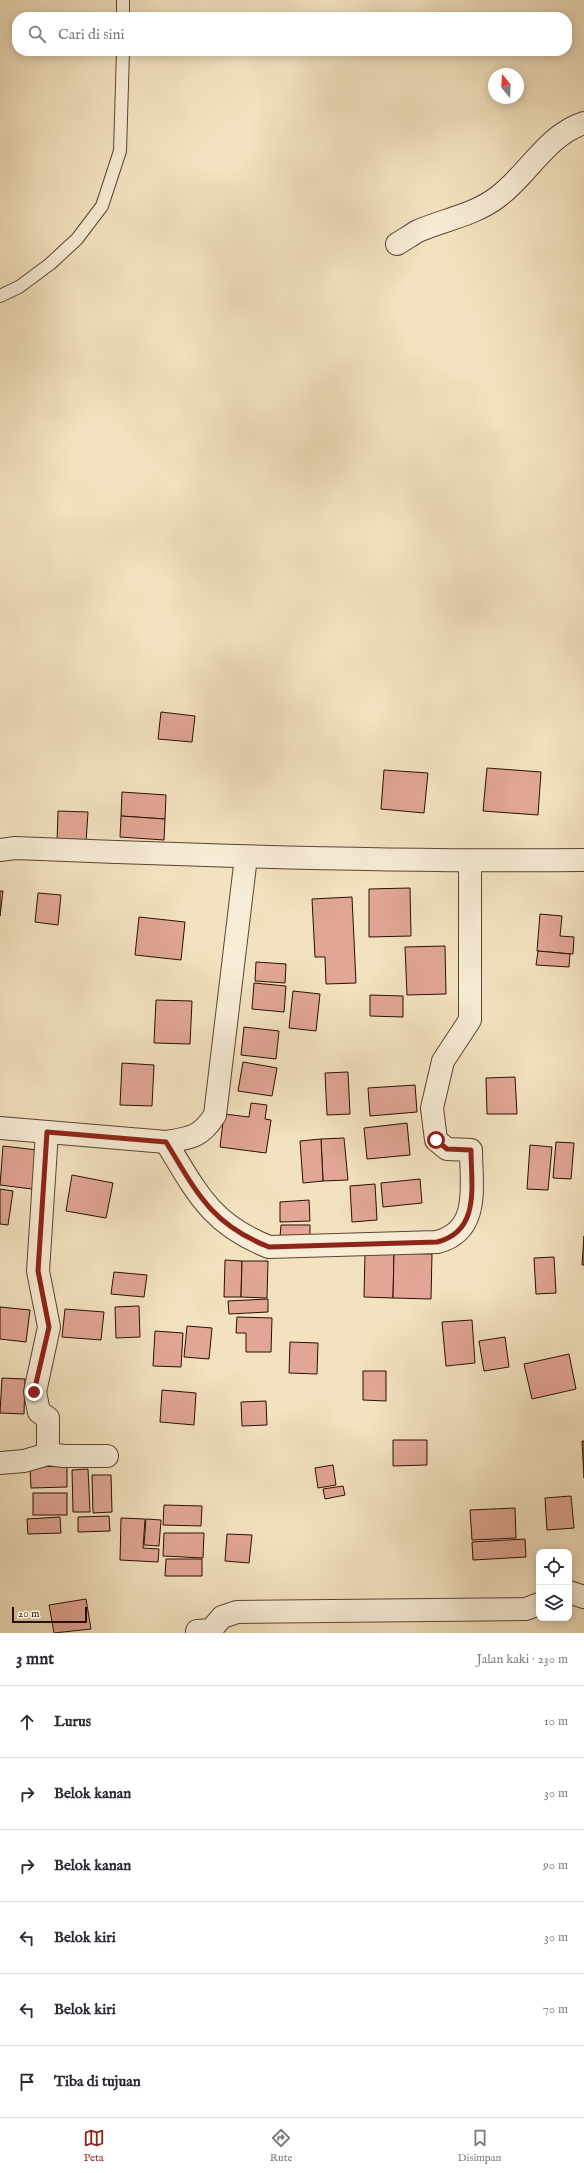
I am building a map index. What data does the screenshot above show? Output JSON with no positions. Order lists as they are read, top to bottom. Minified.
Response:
{"scale_bar":"20 m","north":"top","page":{"search":"Cari di sini","scale":"20 m","heading":["3 mnt","Jalan kaki · 230 m"],"list":[["Lurus","10 m"],["Belok kanan","30 m"],["Belok kanan","90 m"],["Belok kiri","30 m"],["Belok kiri","70 m"],"Tiba di tujuan"],"nav":["Peta","Rute","Disimpan"]}}
